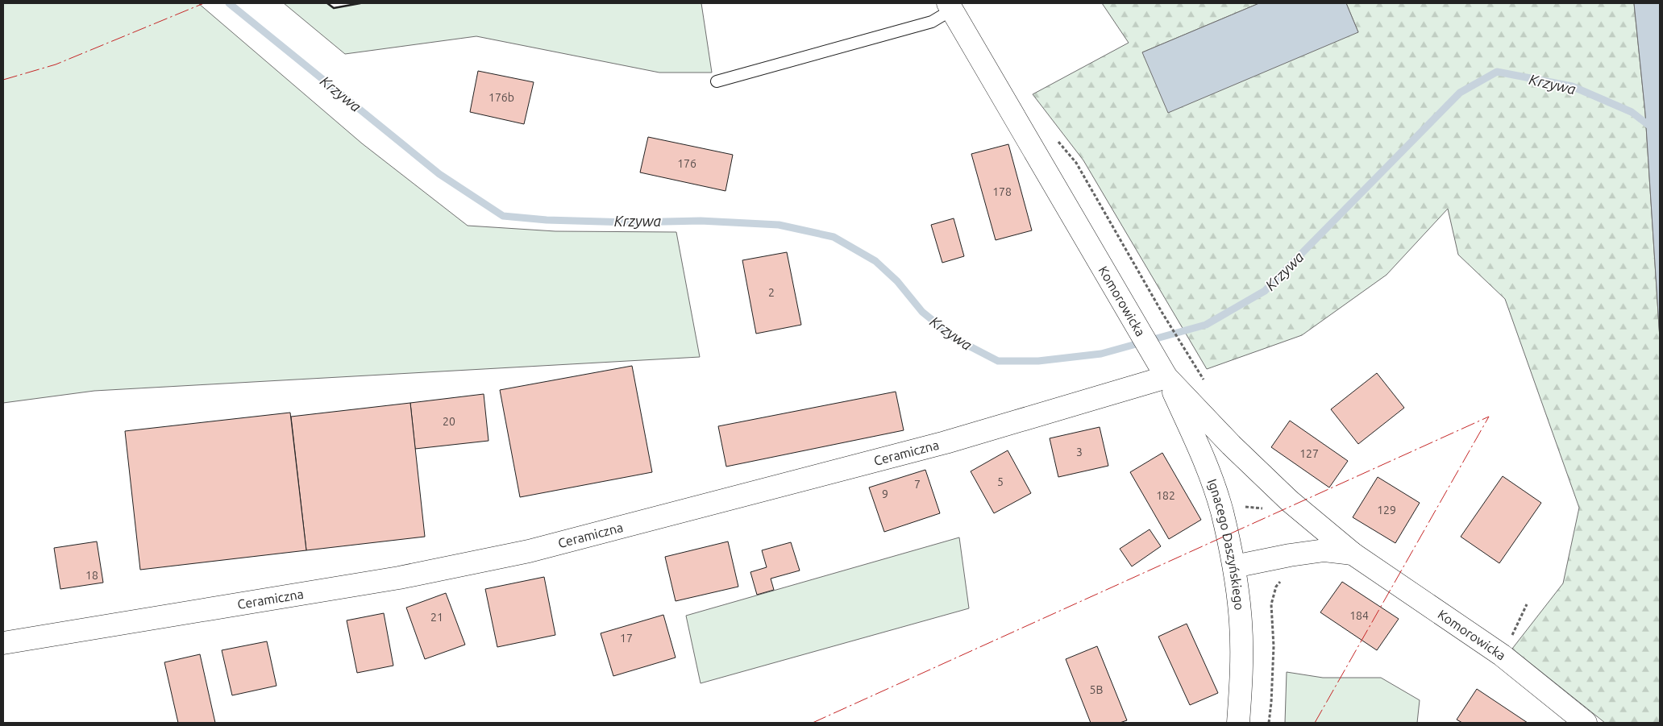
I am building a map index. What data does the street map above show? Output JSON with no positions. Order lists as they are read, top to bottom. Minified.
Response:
{"streets":{"street":["Komorowicka","Ceramiczna","Ignacego Daszyńskiego"]},"crossings":[["Komorowicka","Ceramiczna"],["Komorowicka","Ignacego Daszyńskiego"],["Ceramiczna","Ignacego Daszyńskiego"]],"water":["Krzywa"],"house_numbers":["176b","176","178","2","20","3","127","5","7","9","182","129","18","184","21","17","5B"]}
